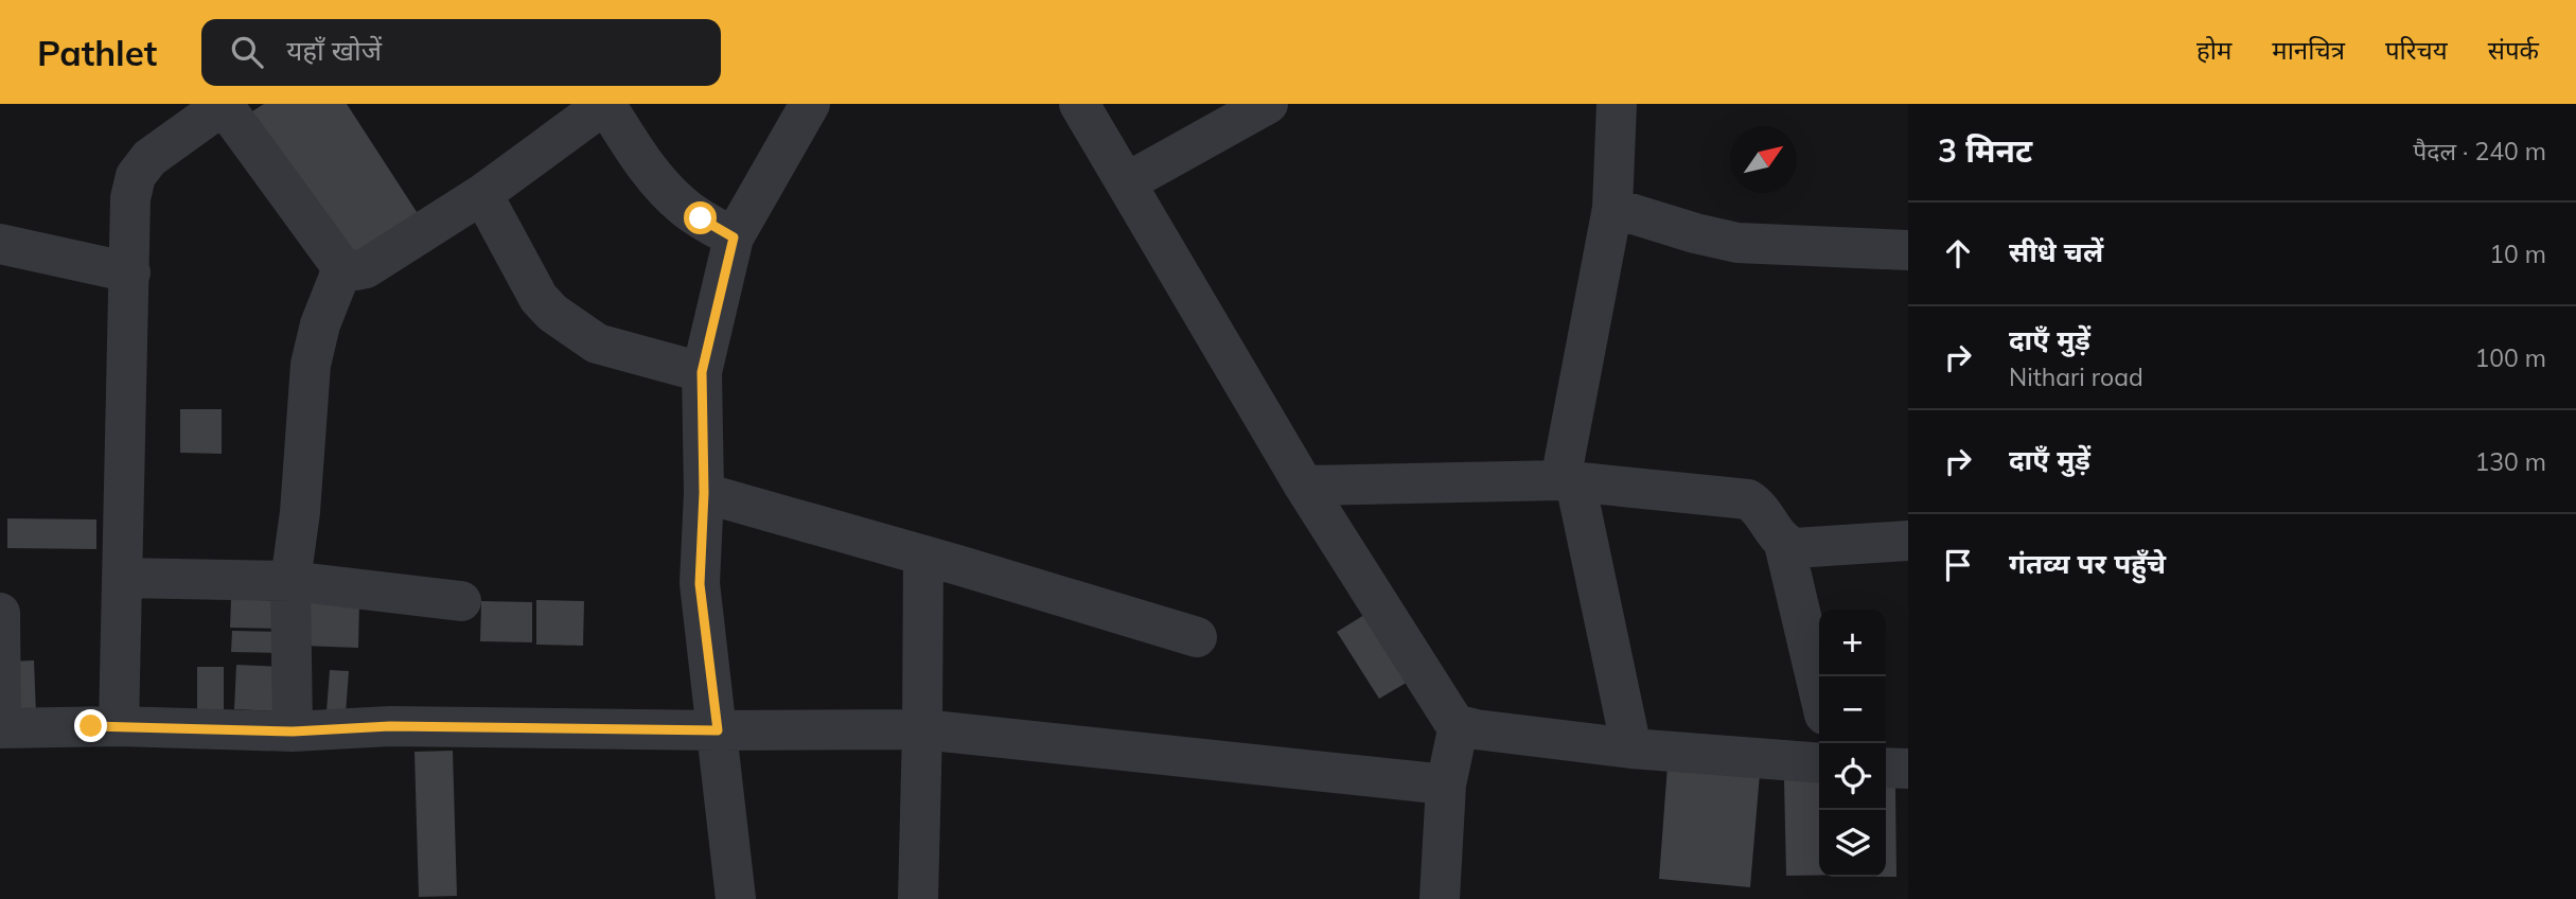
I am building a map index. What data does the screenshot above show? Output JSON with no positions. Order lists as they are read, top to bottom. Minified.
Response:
{"north":"top right","page":{"header":"Pathlet","search":"यहाँ खोजें","nav":["होम","मानचित्र","परिचय","संपर्क"],"heading":["3 मिनट","पैदल · 240 m"],"list":[["सीधे चलें","10 m"],["दाएँ मुड़ें","Nithari road","100 m"],["दाएँ मुड़ें","130 m"],"गंतव्य पर पहुँचे"],"map_buttons":["+","−"]}}
